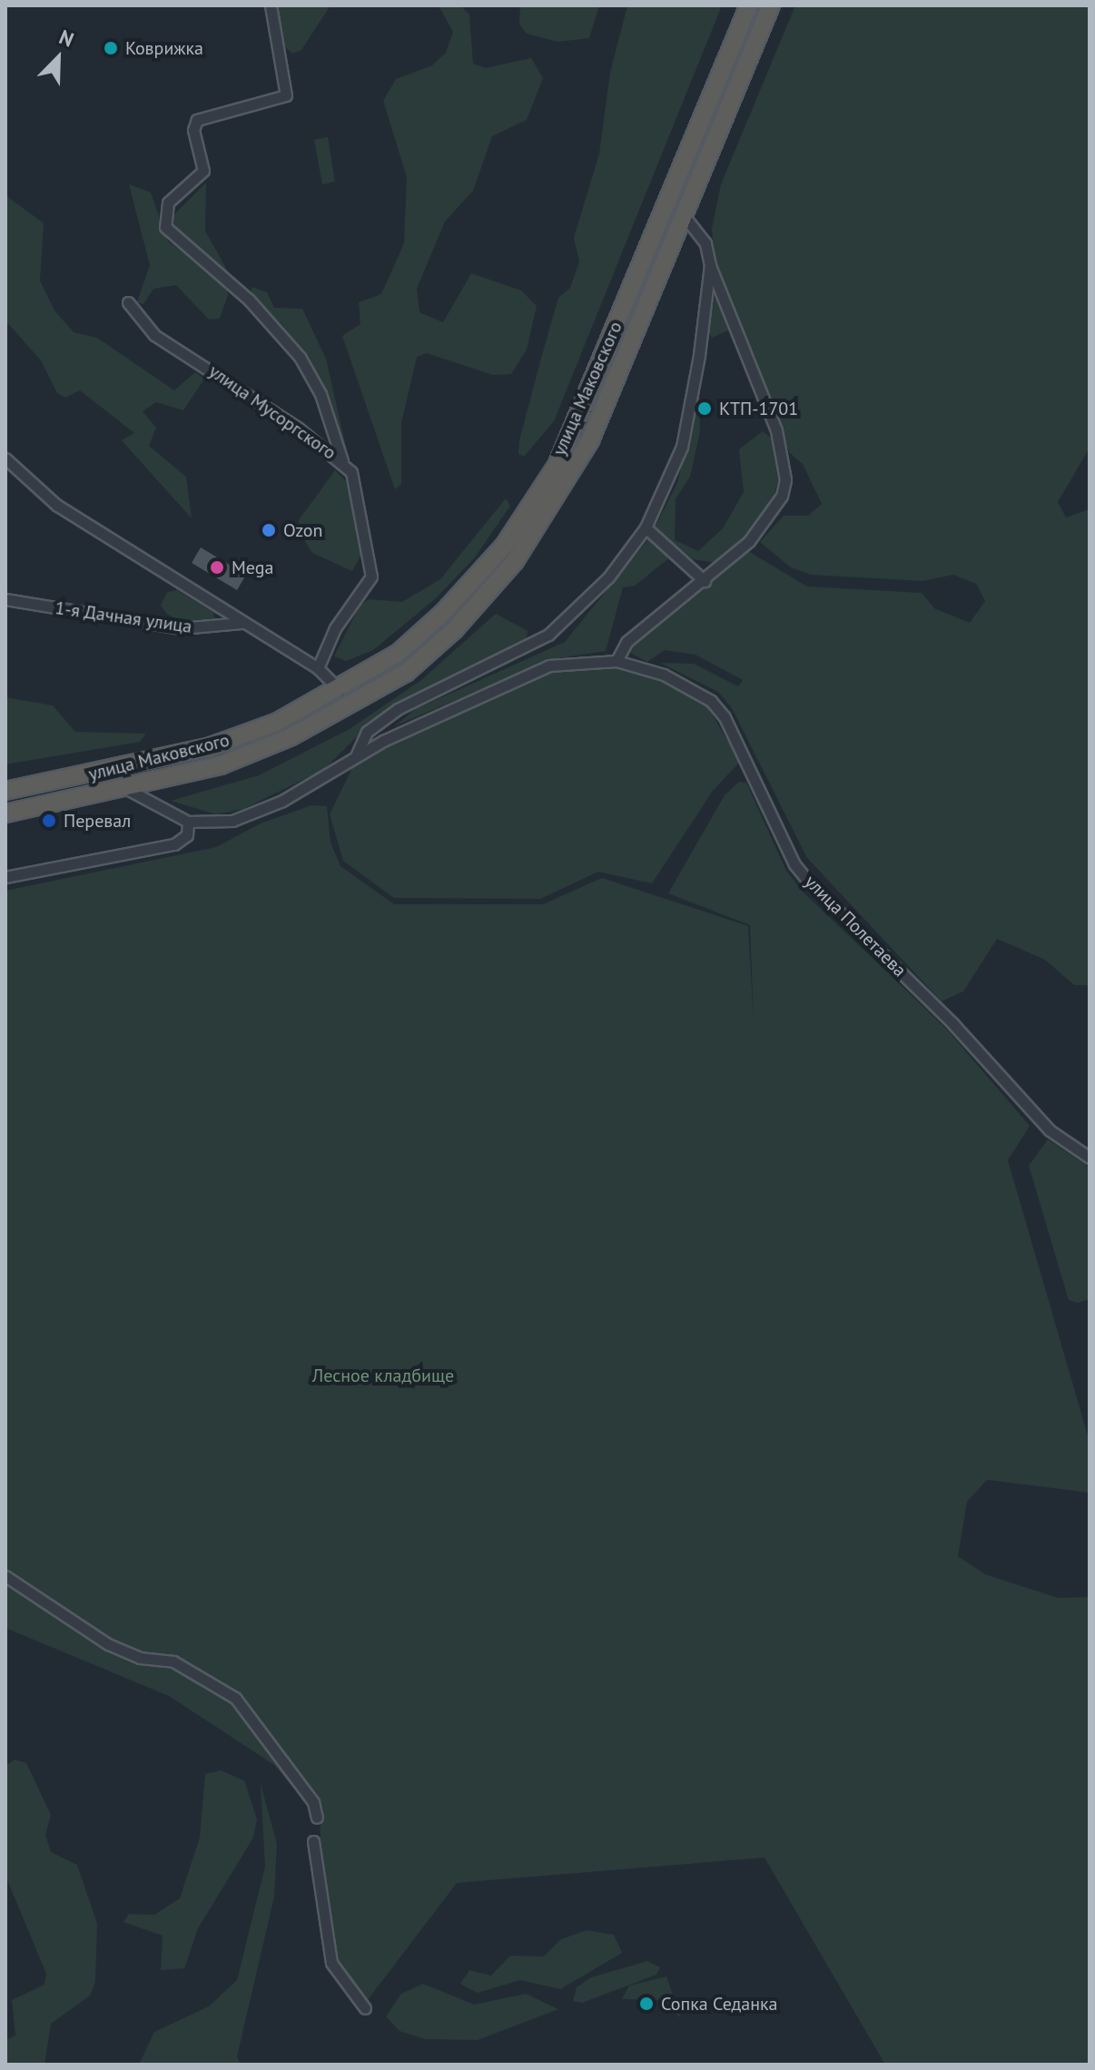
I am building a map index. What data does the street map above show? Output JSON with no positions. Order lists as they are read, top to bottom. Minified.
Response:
{"streets":{"highway":["улица Маковского"],"street":["улица Мусоргского","1-я Дачная улица","улица Полетаева"]},"parks":["Лесное кладбище"],"places":["Коврижка","КТП-1701","Ozon","Mega","Перевал","Сопка Седанка"],"north":"top right"}
